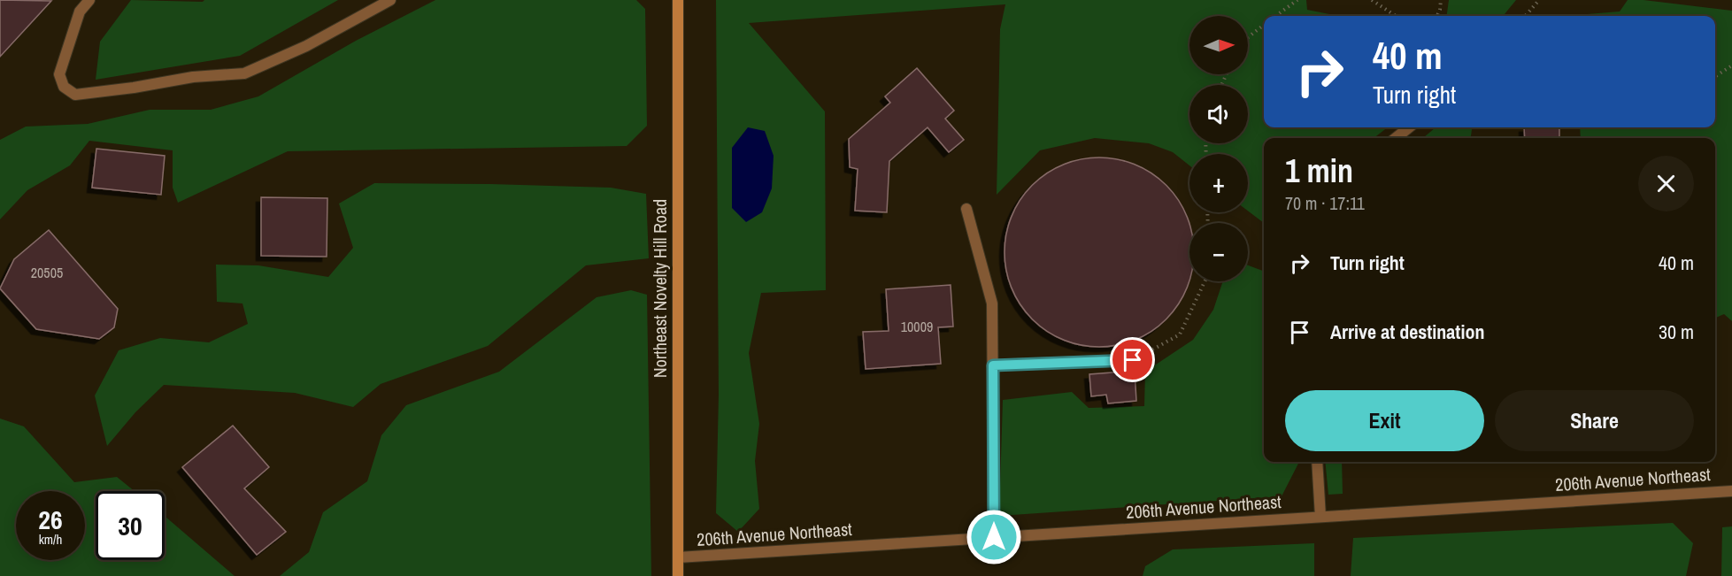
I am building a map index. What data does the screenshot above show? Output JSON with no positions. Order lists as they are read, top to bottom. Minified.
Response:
{"streets":{"main road":["Northeast Novelty Hill Road"],"street":["206th Avenue Northeast"]},"crossings":[["Northeast Novelty Hill Road","206th Avenue Northeast"]],"house_numbers":["20505","10009"],"north":"right","page":{"map_buttons":["+","−"],"turn":["40 m","Turn right"],"heading":["1 min","70 m · 17:11"],"list":[{"name":"Turn right","value":"40 m"},{"name":"Arrive at destination","value":"30 m"}],"buttons":["Exit","Share"],"speed":"26 km/h","limit":"30"}}
